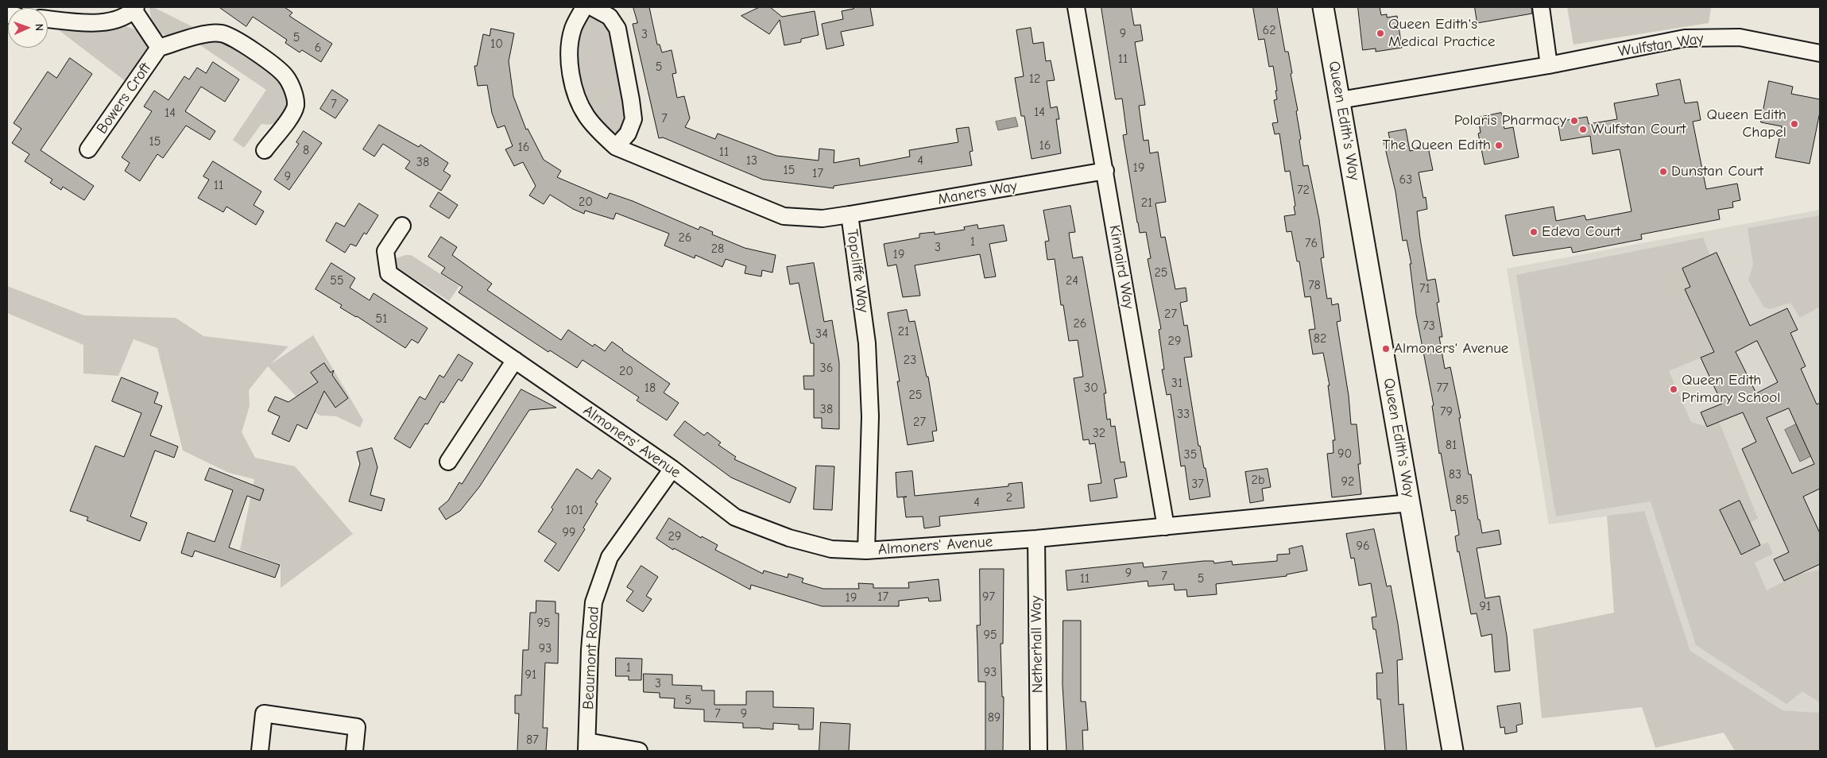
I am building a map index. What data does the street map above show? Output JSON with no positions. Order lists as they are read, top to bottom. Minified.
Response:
{"streets":{"street":["Wulfstan Way","Bowers Croft","Queen Edith's Way","Maners Way","Kinnaird Way","Topcliffe Way","Almoners' Avenue","Netherhall Way","Beaumont Road"]},"crossings":[["Wulfstan Way","Queen Edith's Way"],["Queen Edith's Way","Almoners' Avenue"],["Maners Way","Kinnaird Way"],["Maners Way","Topcliffe Way"],["Kinnaird Way","Almoners' Avenue"],["Topcliffe Way","Almoners' Avenue"],["Almoners' Avenue","Netherhall Way"],["Almoners' Avenue","Beaumont Road"]],"places":["Queen Edith's Medical Practice","Polaris Pharmacy","Queen Edith Chapel","Wulfstan Court","The Queen Edith","Dunstan Court","Edeva Court","Almoners' Avenue","Queen Edith Primary School"],"house_numbers":["62","9","3","5","10","6","11","5","12","7","14","14","7","15","16","16","8","11","13","4","38","19","15","17","9","63","11","72","20","21","26","1","76","3","28","19","25","55","24","78","71","27","51","26","73","21","34","82","29","23","36","20","31","18","30","77","25","38","79","33","27","32","81","90","35","83","2b","92","37","2","85","4","101","99","29","96","9","7","11","5","17","97","19","91","95","95","93","1","93","91","3","5","7","9","89","87"],"north":"right"}
